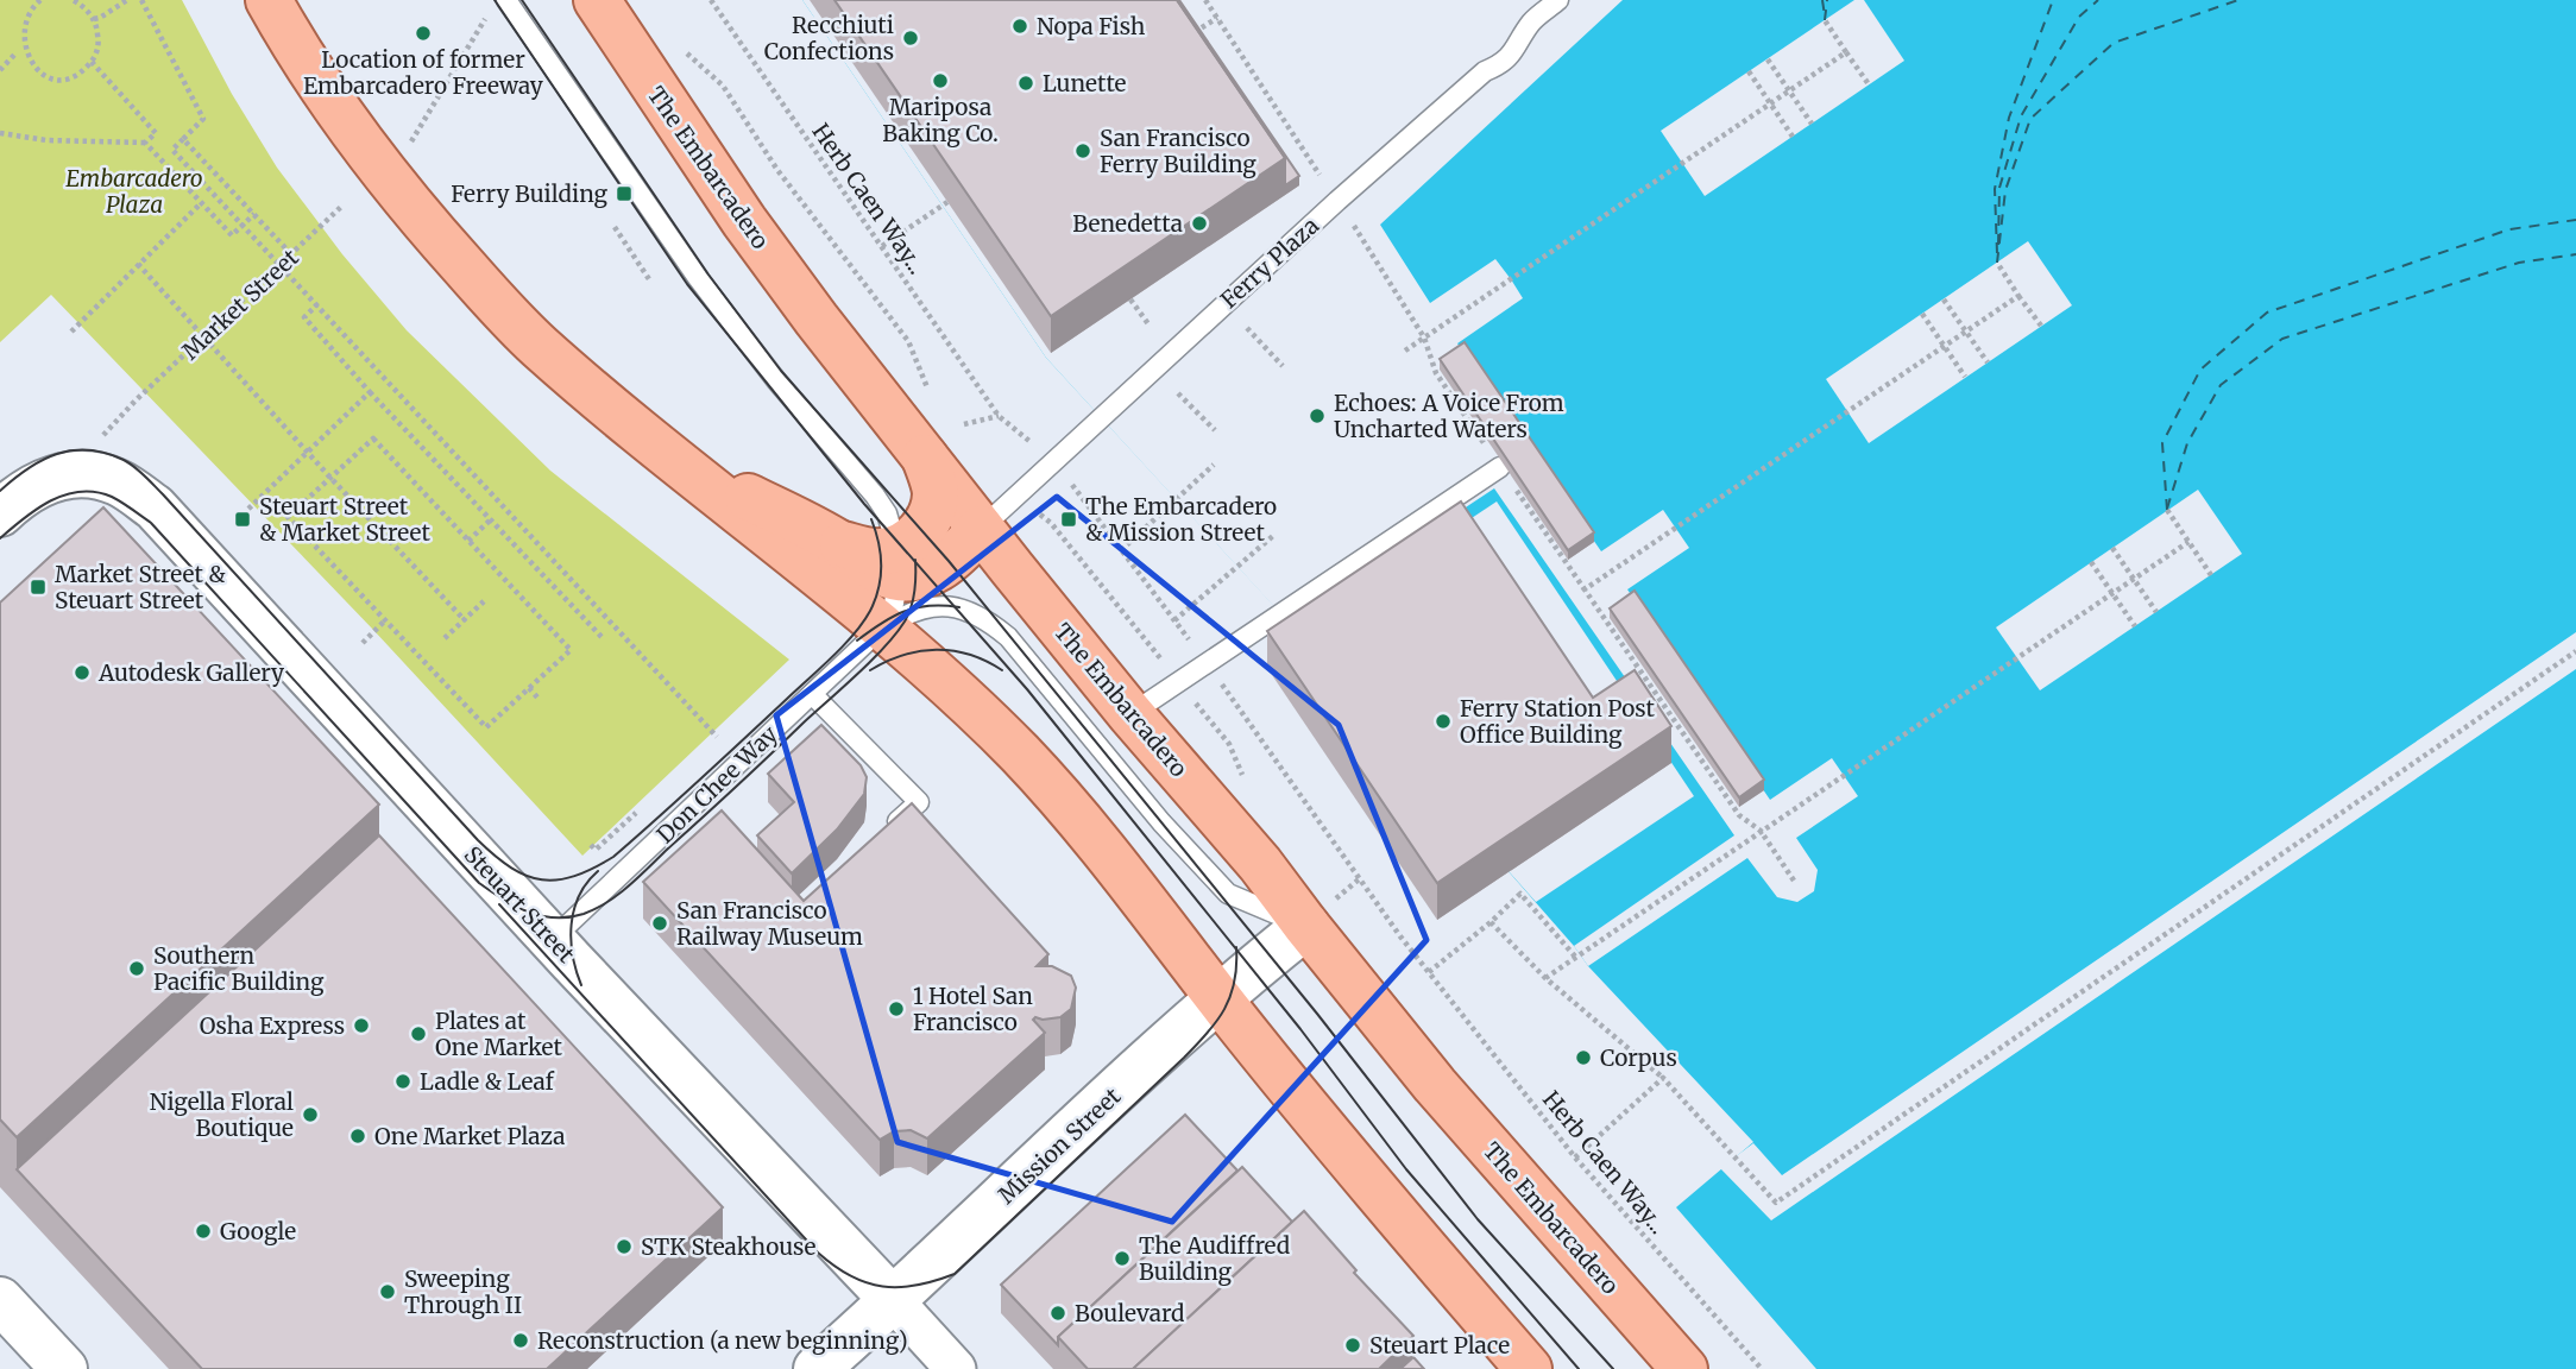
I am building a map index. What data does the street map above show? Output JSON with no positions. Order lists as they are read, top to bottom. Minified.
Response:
{"streets":{"main road":["The Embarcadero"],"street":["Steuart Street","Mission Street"],"lane":["Ferry Plaza","Don Chee Way"],"path":["Herb Caen Way...","Market Street"]},"crossings":[["The Embarcadero","Ferry Plaza"],["The Embarcadero","Mission Street"],["Don Chee Way","Steuart Street"],["Steuart Street","Mission Street"]],"parks":["Embarcadero Plaza"],"places":{"other":["Nopa Fish","Location of former Embarcadero Freeway","Recchiuti Confections","Mariposa Baking Co.","Lunette","San Francisco Ferry Building","Benedetta","Echoes: A Voice From Uncharted Waters","Autodesk Gallery","Ferry Station Post Office Building","San Francisco Railway Museum","Southern Pacific Building","1 Hotel San Francisco","Osha Express","Plates at One Market","Corpus","Ladle & Leaf","Nigella Floral Boutique","One Market Plaza","Google","STK Steakhouse","The Audiffred Building","Sweeping Through II","Boulevard","Reconstruction (a new beginning)","Steuart Place"],"transit":["Ferry Building","Steuart Street & Market Street","The Embarcadero & Mission Street","Market Street & Steuart Street"]}}
